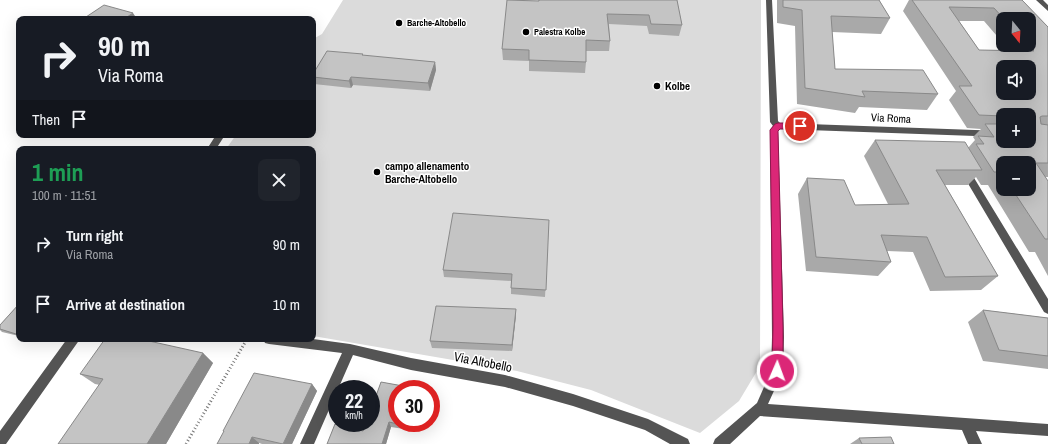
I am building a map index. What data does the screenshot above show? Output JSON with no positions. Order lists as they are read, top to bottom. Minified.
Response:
{"streets":{"street":["Via Roma","Via Altobello"]},"places":["Barche-Altobello","Palestra Kolbe","Kolbe","campo allenamento Barche-Altobello"],"north":"bottom","page":{"map_buttons":["+","−"],"turn":["90 m","Via Roma"],"then":"Then","heading":["1 min","100 m · 11:51"],"list":[{"name":"Turn right","note":"Via Roma","value":"90 m"},{"name":"Arrive at destination","value":"10 m"}],"speed":"22 km/h","limit":"30"}}
